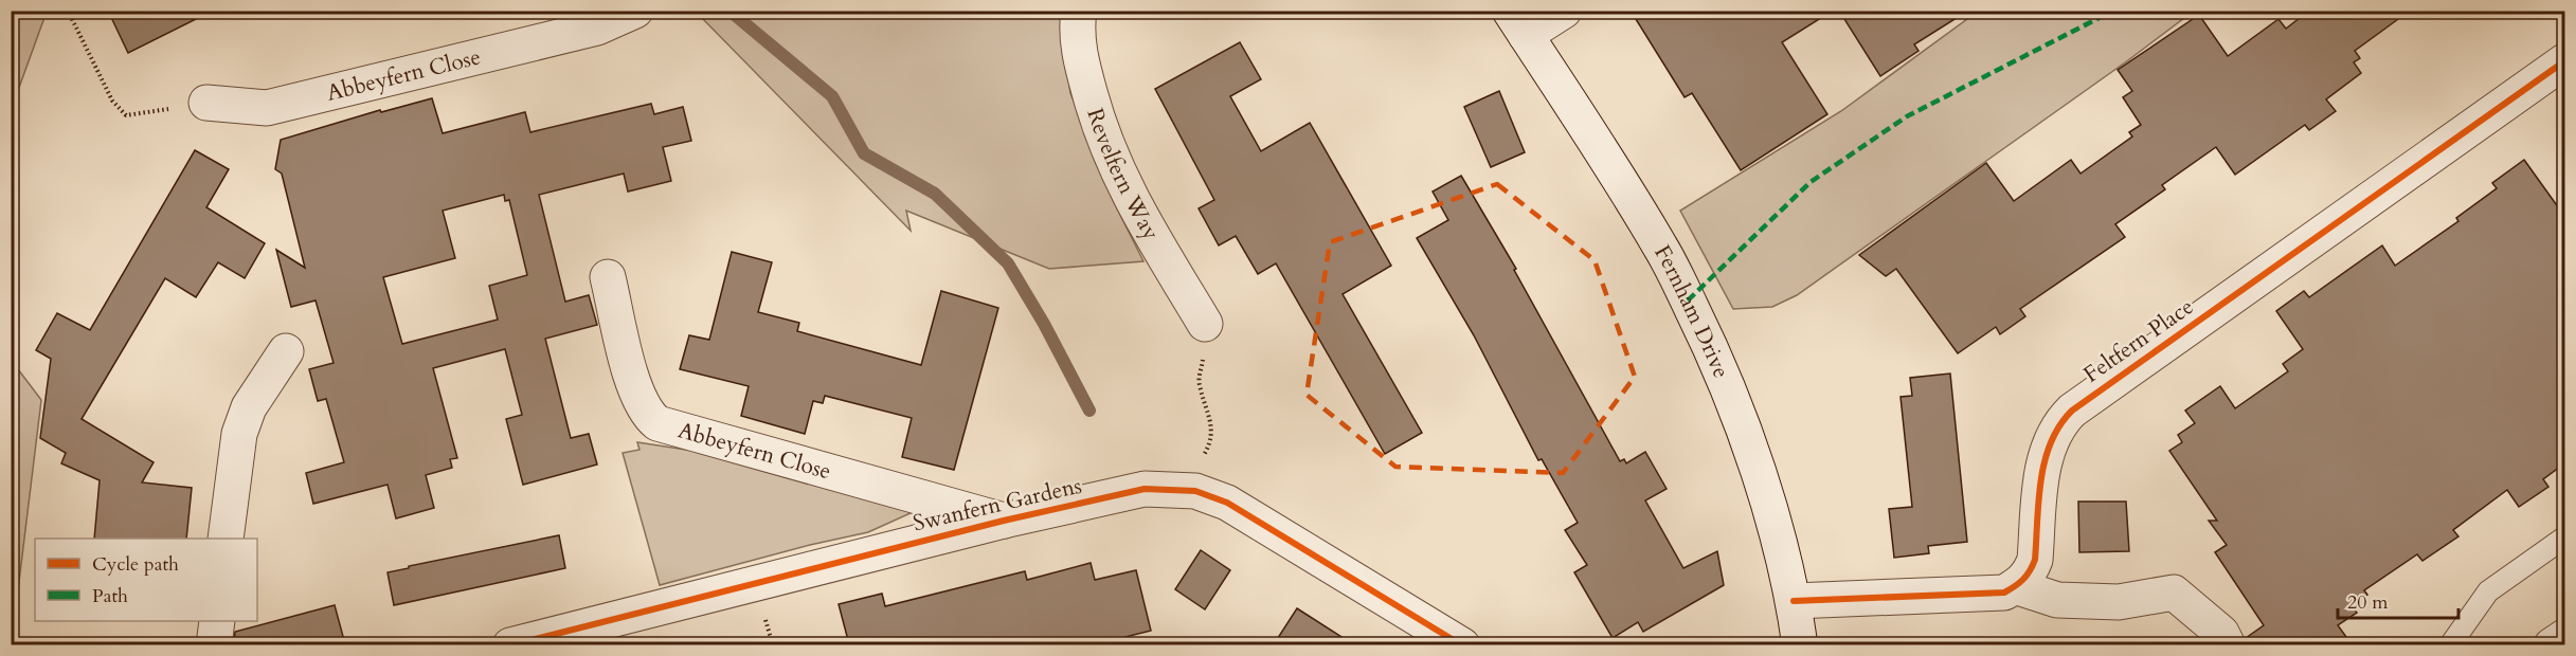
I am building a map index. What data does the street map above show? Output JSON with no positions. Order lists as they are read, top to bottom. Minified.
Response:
{"streets":{"street":["Abbeyfern Close","Revelfern Way","Fernham Drive","Feltfern Place","Swanfern Gardens"]},"crossings":[["Abbeyfern Close","Swanfern Gardens"]],"legend":["Cycle path","Path"],"scale_bar":"20 m"}
